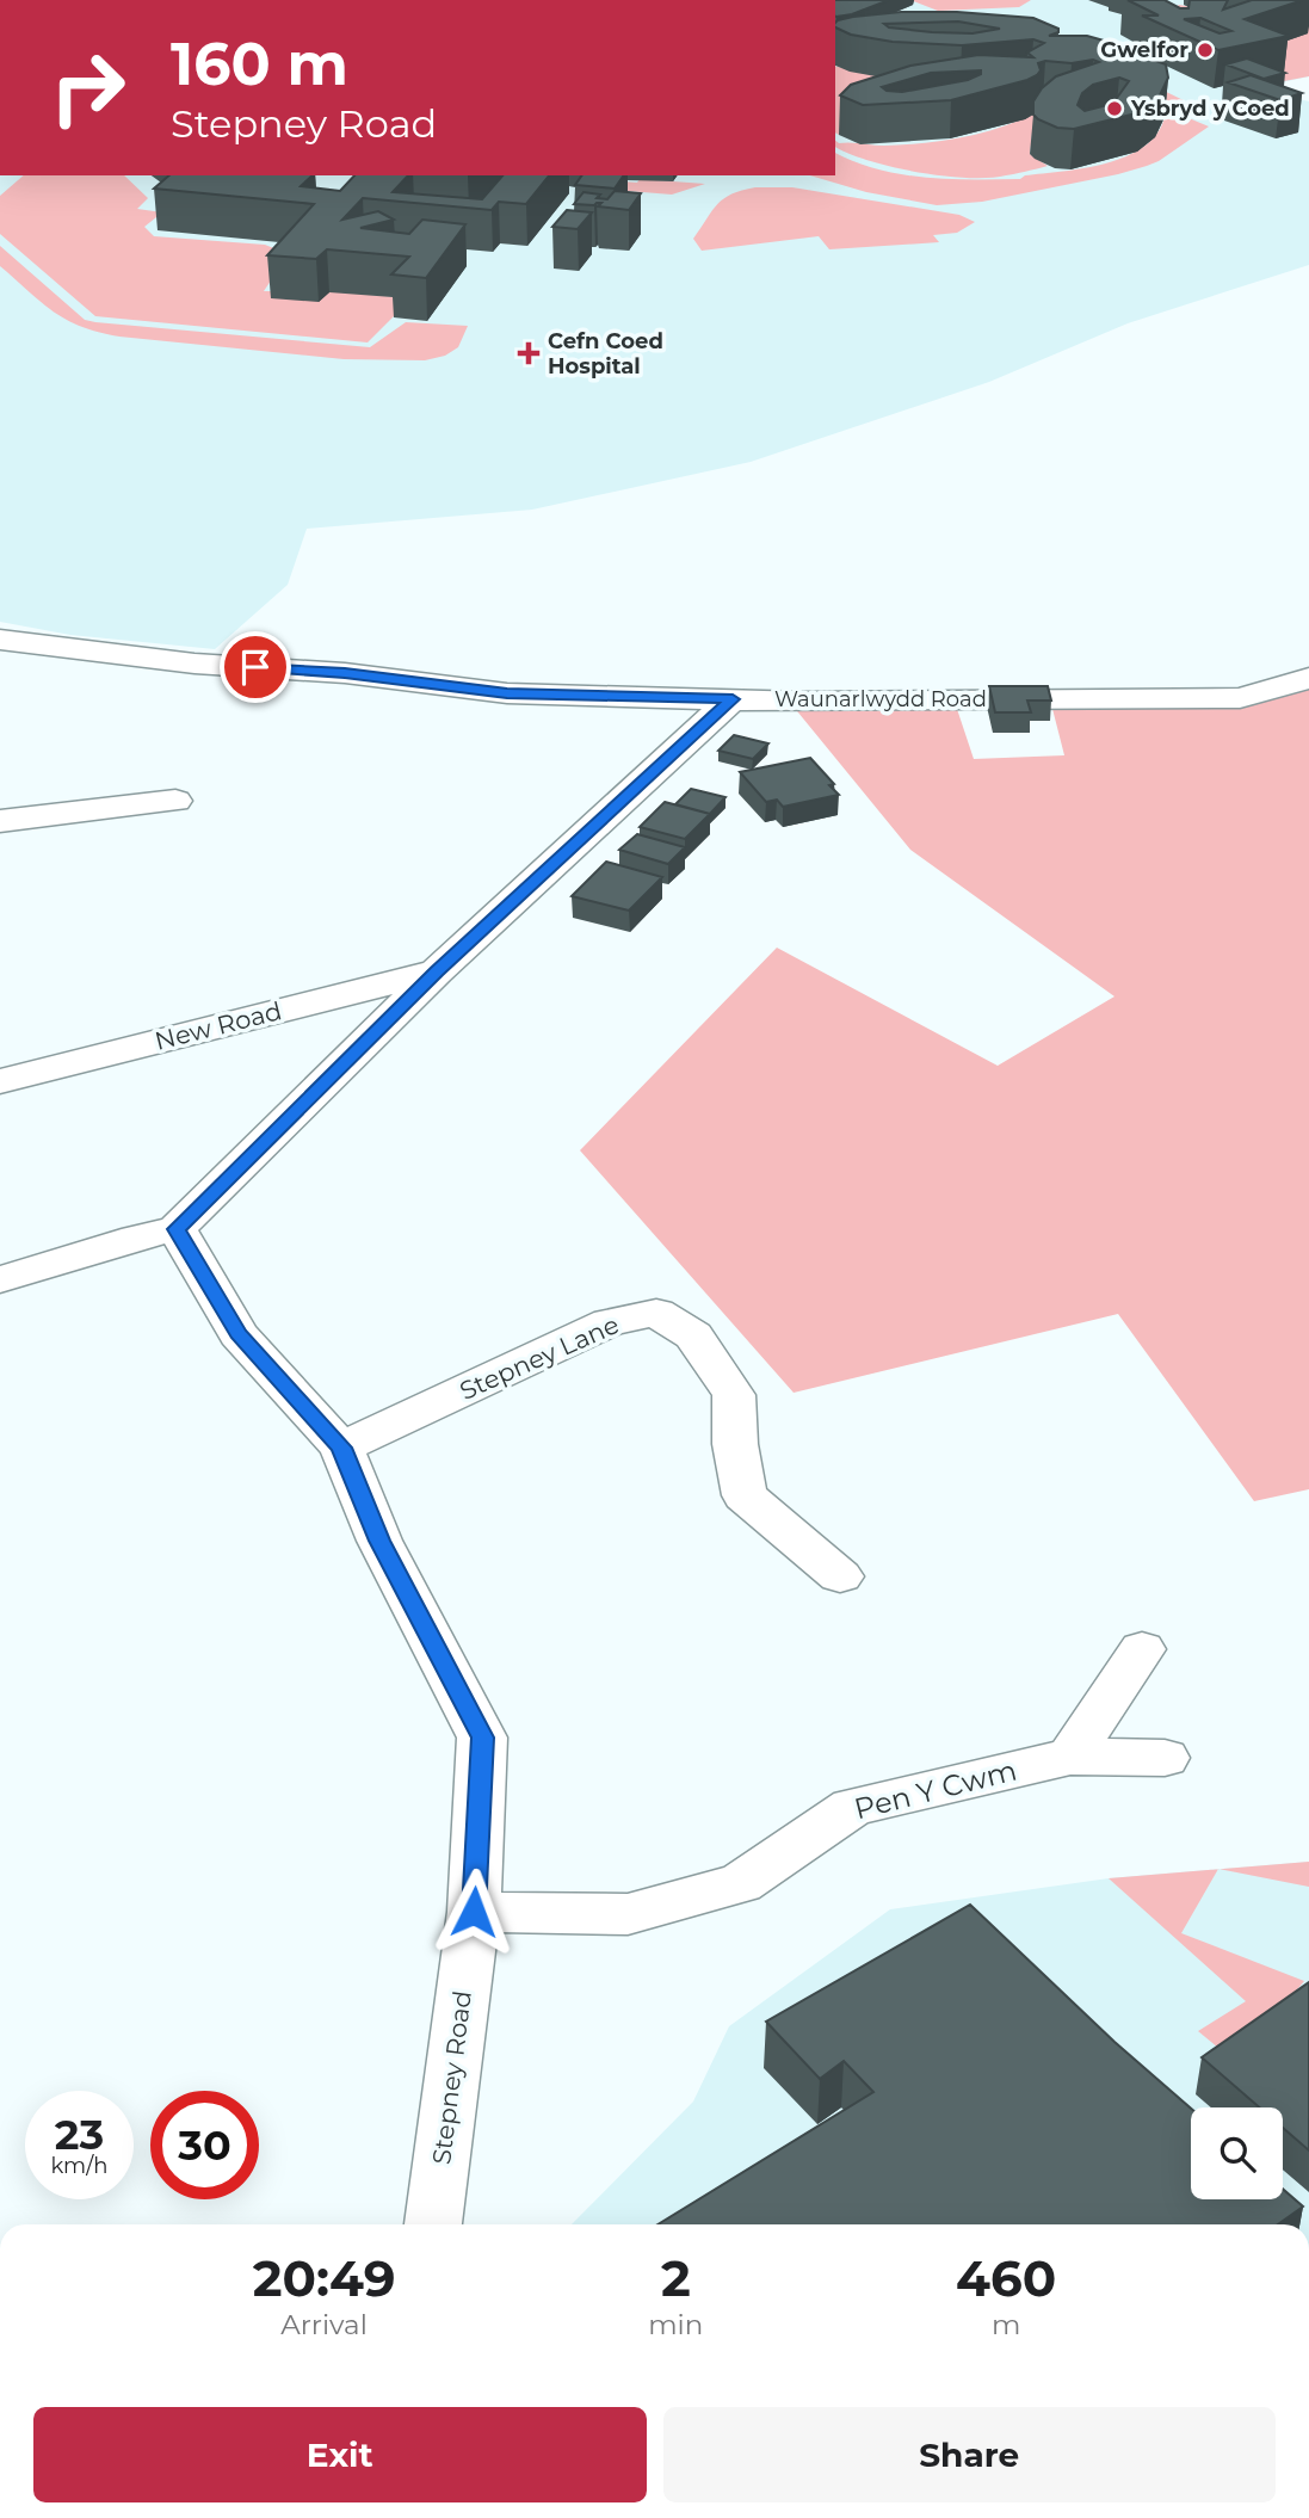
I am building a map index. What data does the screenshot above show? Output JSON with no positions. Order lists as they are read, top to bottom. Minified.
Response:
{"streets":{"street":["Waunarlwydd Road","New Road","Stepney Lane","Pen Y Cwm","Stepney Road"]},"crossings":[["Stepney Lane","Stepney Road"],["Pen Y Cwm","Stepney Road"]],"places":{"other":["Gwelfor","Ysbryd y Coed"],"health":["Cefn Coed Hospital"]},"page":{"turn":["160 m","Stepney Road"],"speed":"23 km/h","limit":"30","eta":["20:49","Arrival","2","min","460","m"],"buttons":["Exit","Share"]}}
